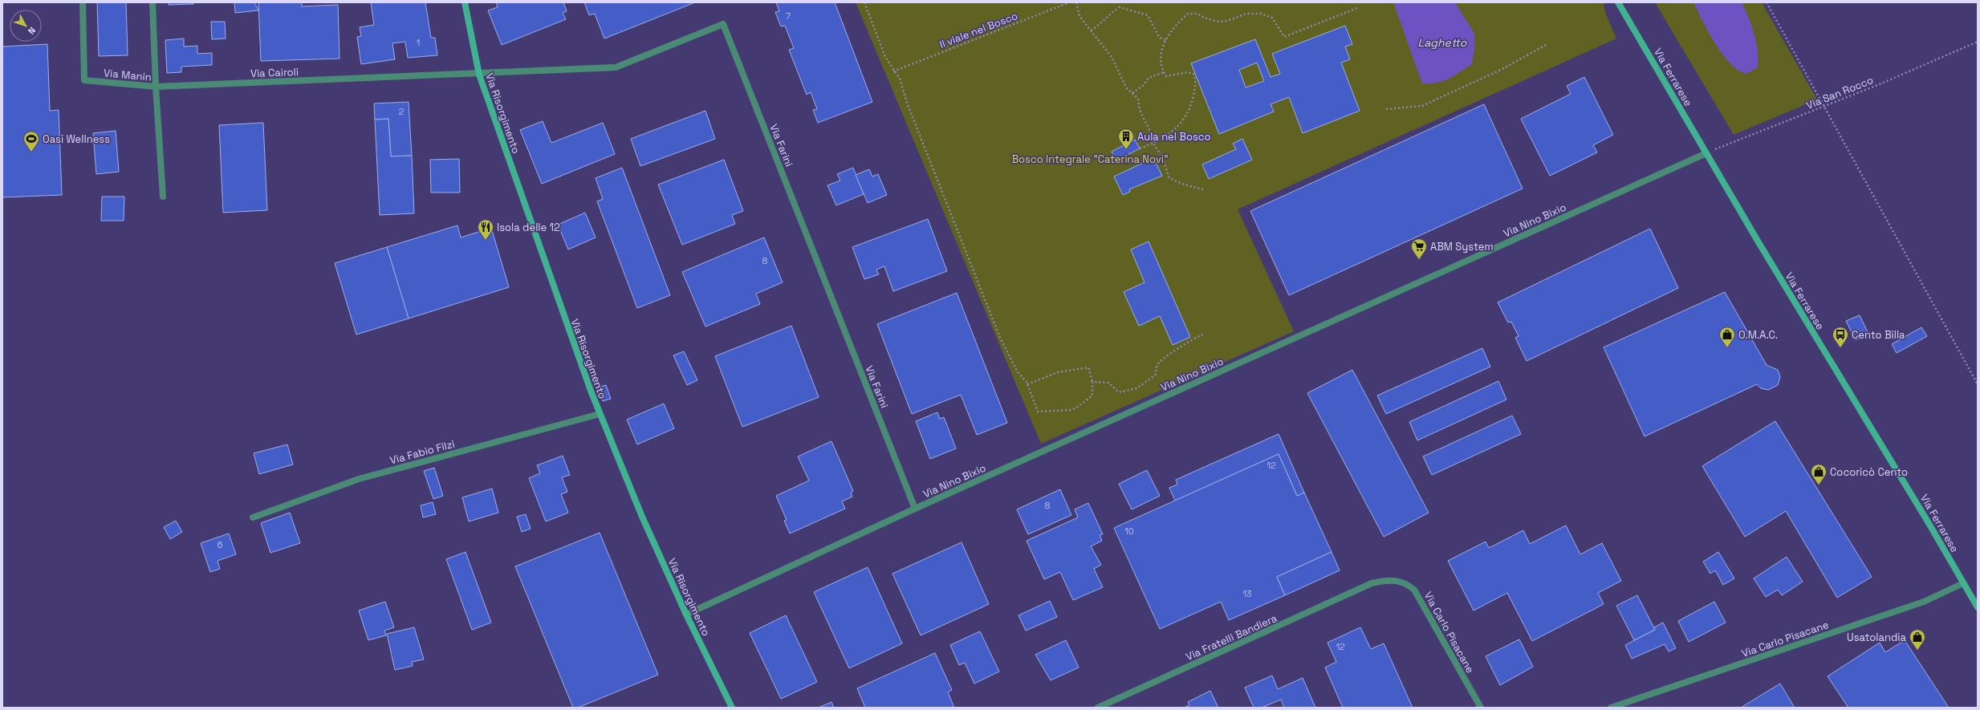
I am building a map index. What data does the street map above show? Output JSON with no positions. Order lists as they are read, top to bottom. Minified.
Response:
{"streets":{"street":["Via Cairoli","Via Manin","Via Ferrarese","Via Risorgimento","Via Farini","Via Nino Bixio","Via Fabio Filzi","Via Carlo Pisacane","Via Fratelli Bandiera"],"path":["Il viale nel Bosco","Via San Rocco"]},"crossings":[["Via Cairoli","Via Manin"],["Via Cairoli","Via Risorgimento"],["Via Cairoli","Via Farini"],["Via Ferrarese","Via San Rocco"],["Via Ferrarese","Via Nino Bixio"],["Via Ferrarese","Via Carlo Pisacane"],["Via San Rocco","Via Nino Bixio"],["Via Risorgimento","Via Farini"],["Via Risorgimento","Via Nino Bixio"],["Via Risorgimento","Via Fabio Filzi"],["Via Farini","Via Nino Bixio"],["Via Carlo Pisacane","Via Fratelli Bandiera"]],"water":["Laghetto"],"parks":["Bosco Integrale \"Caterina Novi\""],"places":{"building":["Aula nel Bosco"],"sports":["Oasi Wellness"],"restaurant":["Isola delle 12"],"supermarket":["ABM System"],"shop":["O.M.A.C.","Cocoricò Cento","Usatolandia"],"bus stop":["Cento Billa"]},"house_numbers":["7","1","2","8","12","8","10","6","13","12"],"north":"bottom right"}
